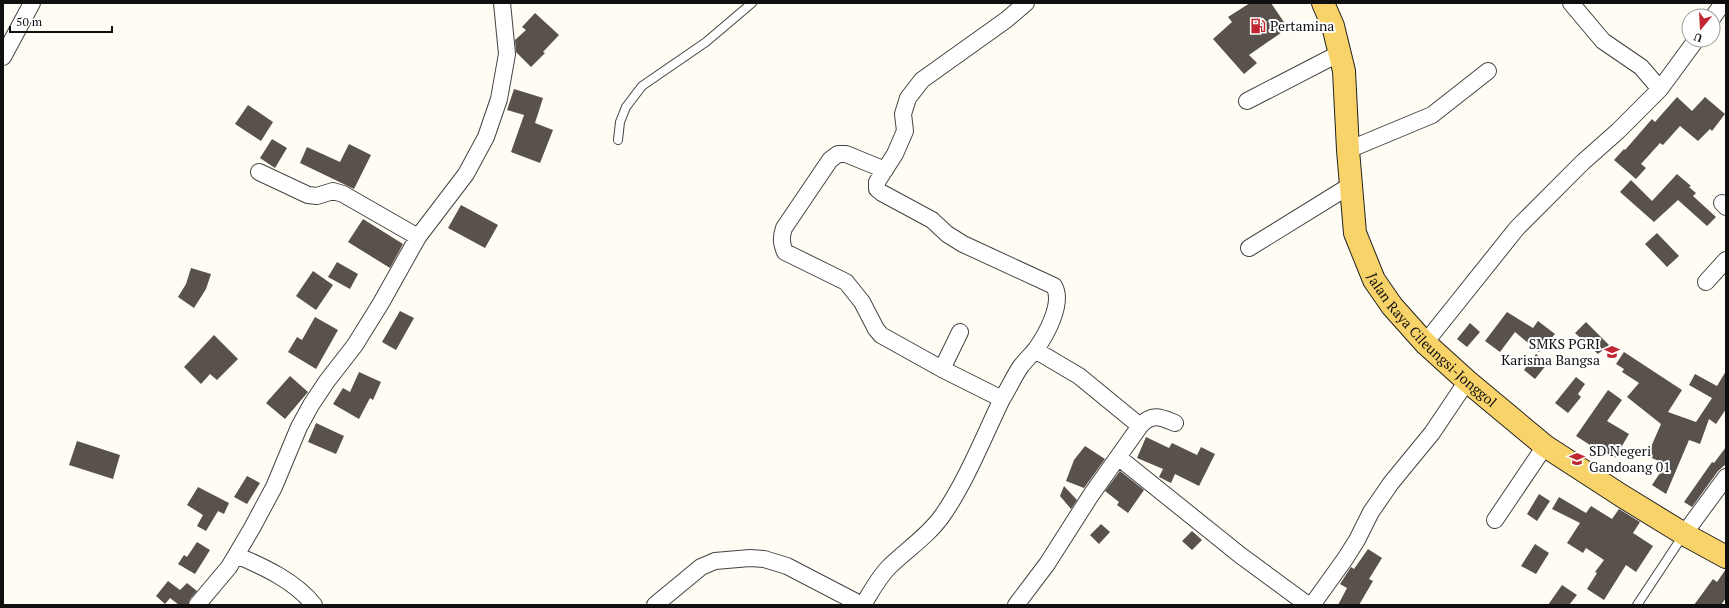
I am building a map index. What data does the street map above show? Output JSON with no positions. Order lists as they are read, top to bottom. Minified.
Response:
{"streets":{"main road":["Jalan Raya Cileungsi-Jonggol"]},"places":{"fuel station":["Pertamina"],"school or university":["SMKS PGRI Karisma Bangsa","SD Negeri Gandoang 01"]},"scale_bar":"50 m","north":"bottom"}
